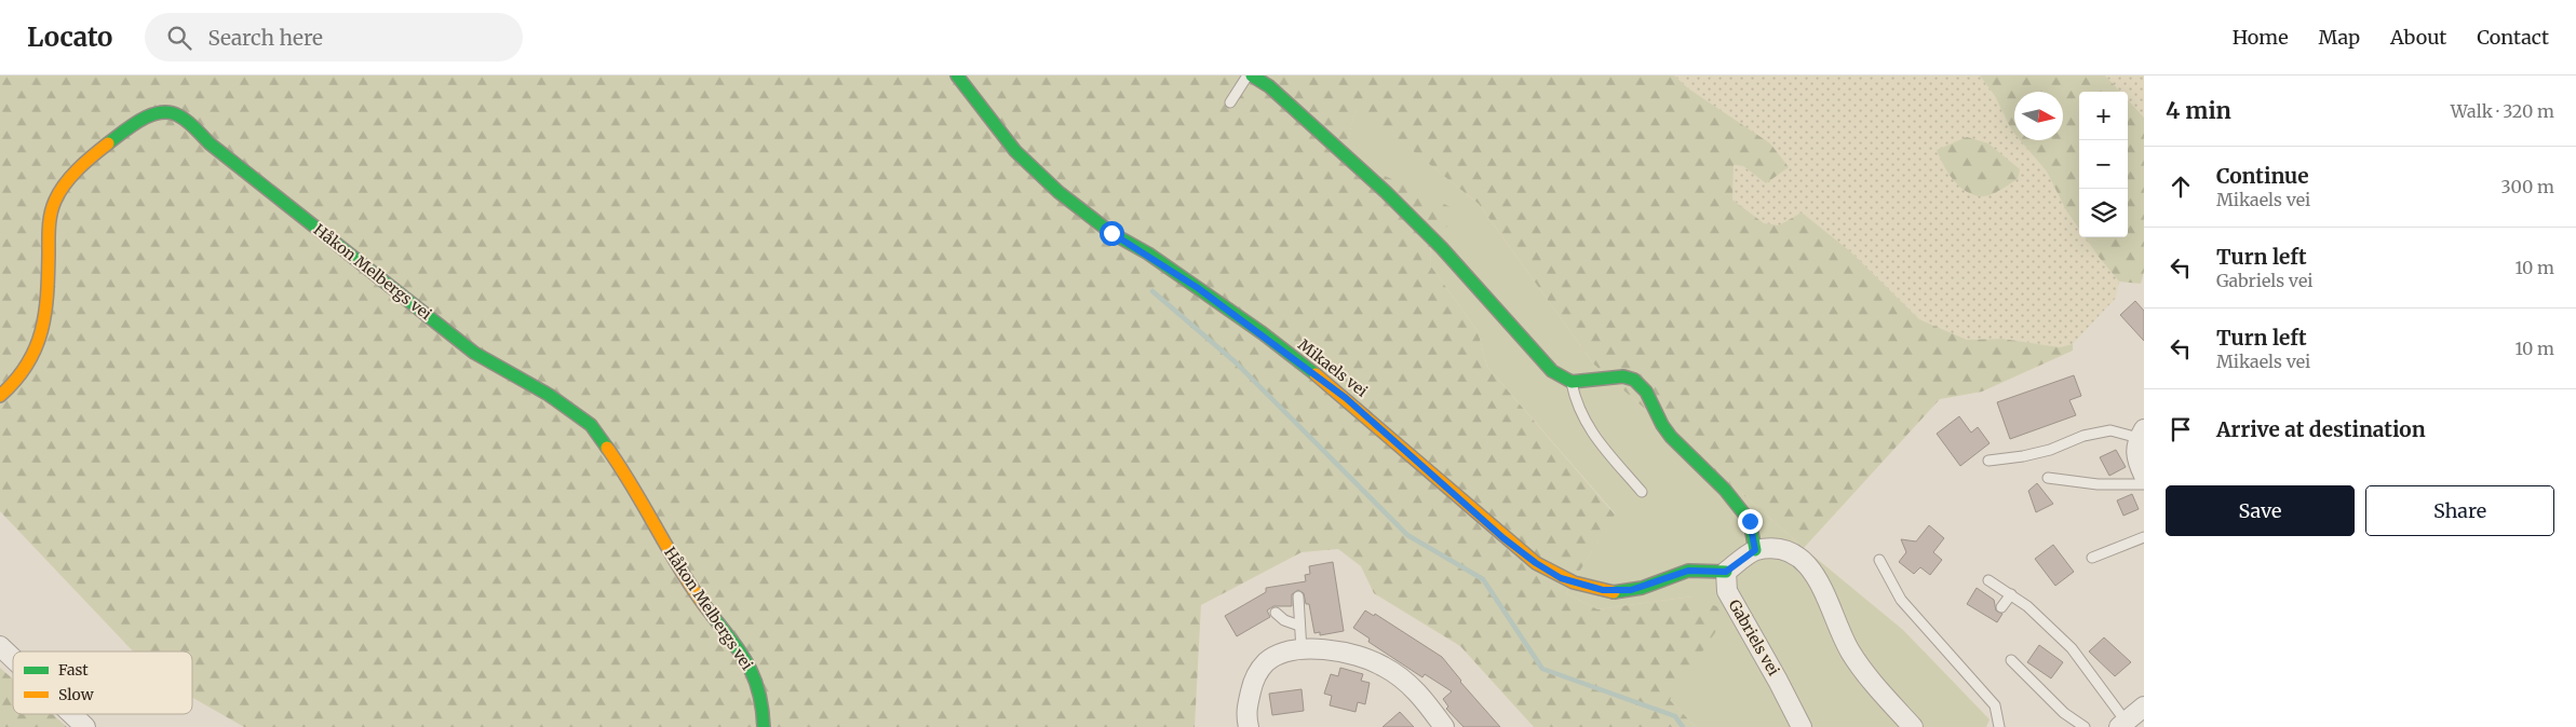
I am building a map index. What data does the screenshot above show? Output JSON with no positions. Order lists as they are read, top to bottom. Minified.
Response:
{"streets":{"street":["Håkon Melbergs vei","Mikaels vei","Gabriels vei"]},"crossings":[["Mikaels vei","Gabriels vei"]],"legend":["Fast","Slow"],"north":"right","page":{"header":"Locato","search":"Search here","nav":["Home","Map","About","Contact"],"heading":["4 min","Walk · 320 m"],"map_buttons":["+","−"],"list":[["Continue","Mikaels vei","300 m"],["Turn left","Gabriels vei","10 m"],["Turn left","Mikaels vei","10 m"],"Arrive at destination"],"buttons":["Save","Share"]}}
